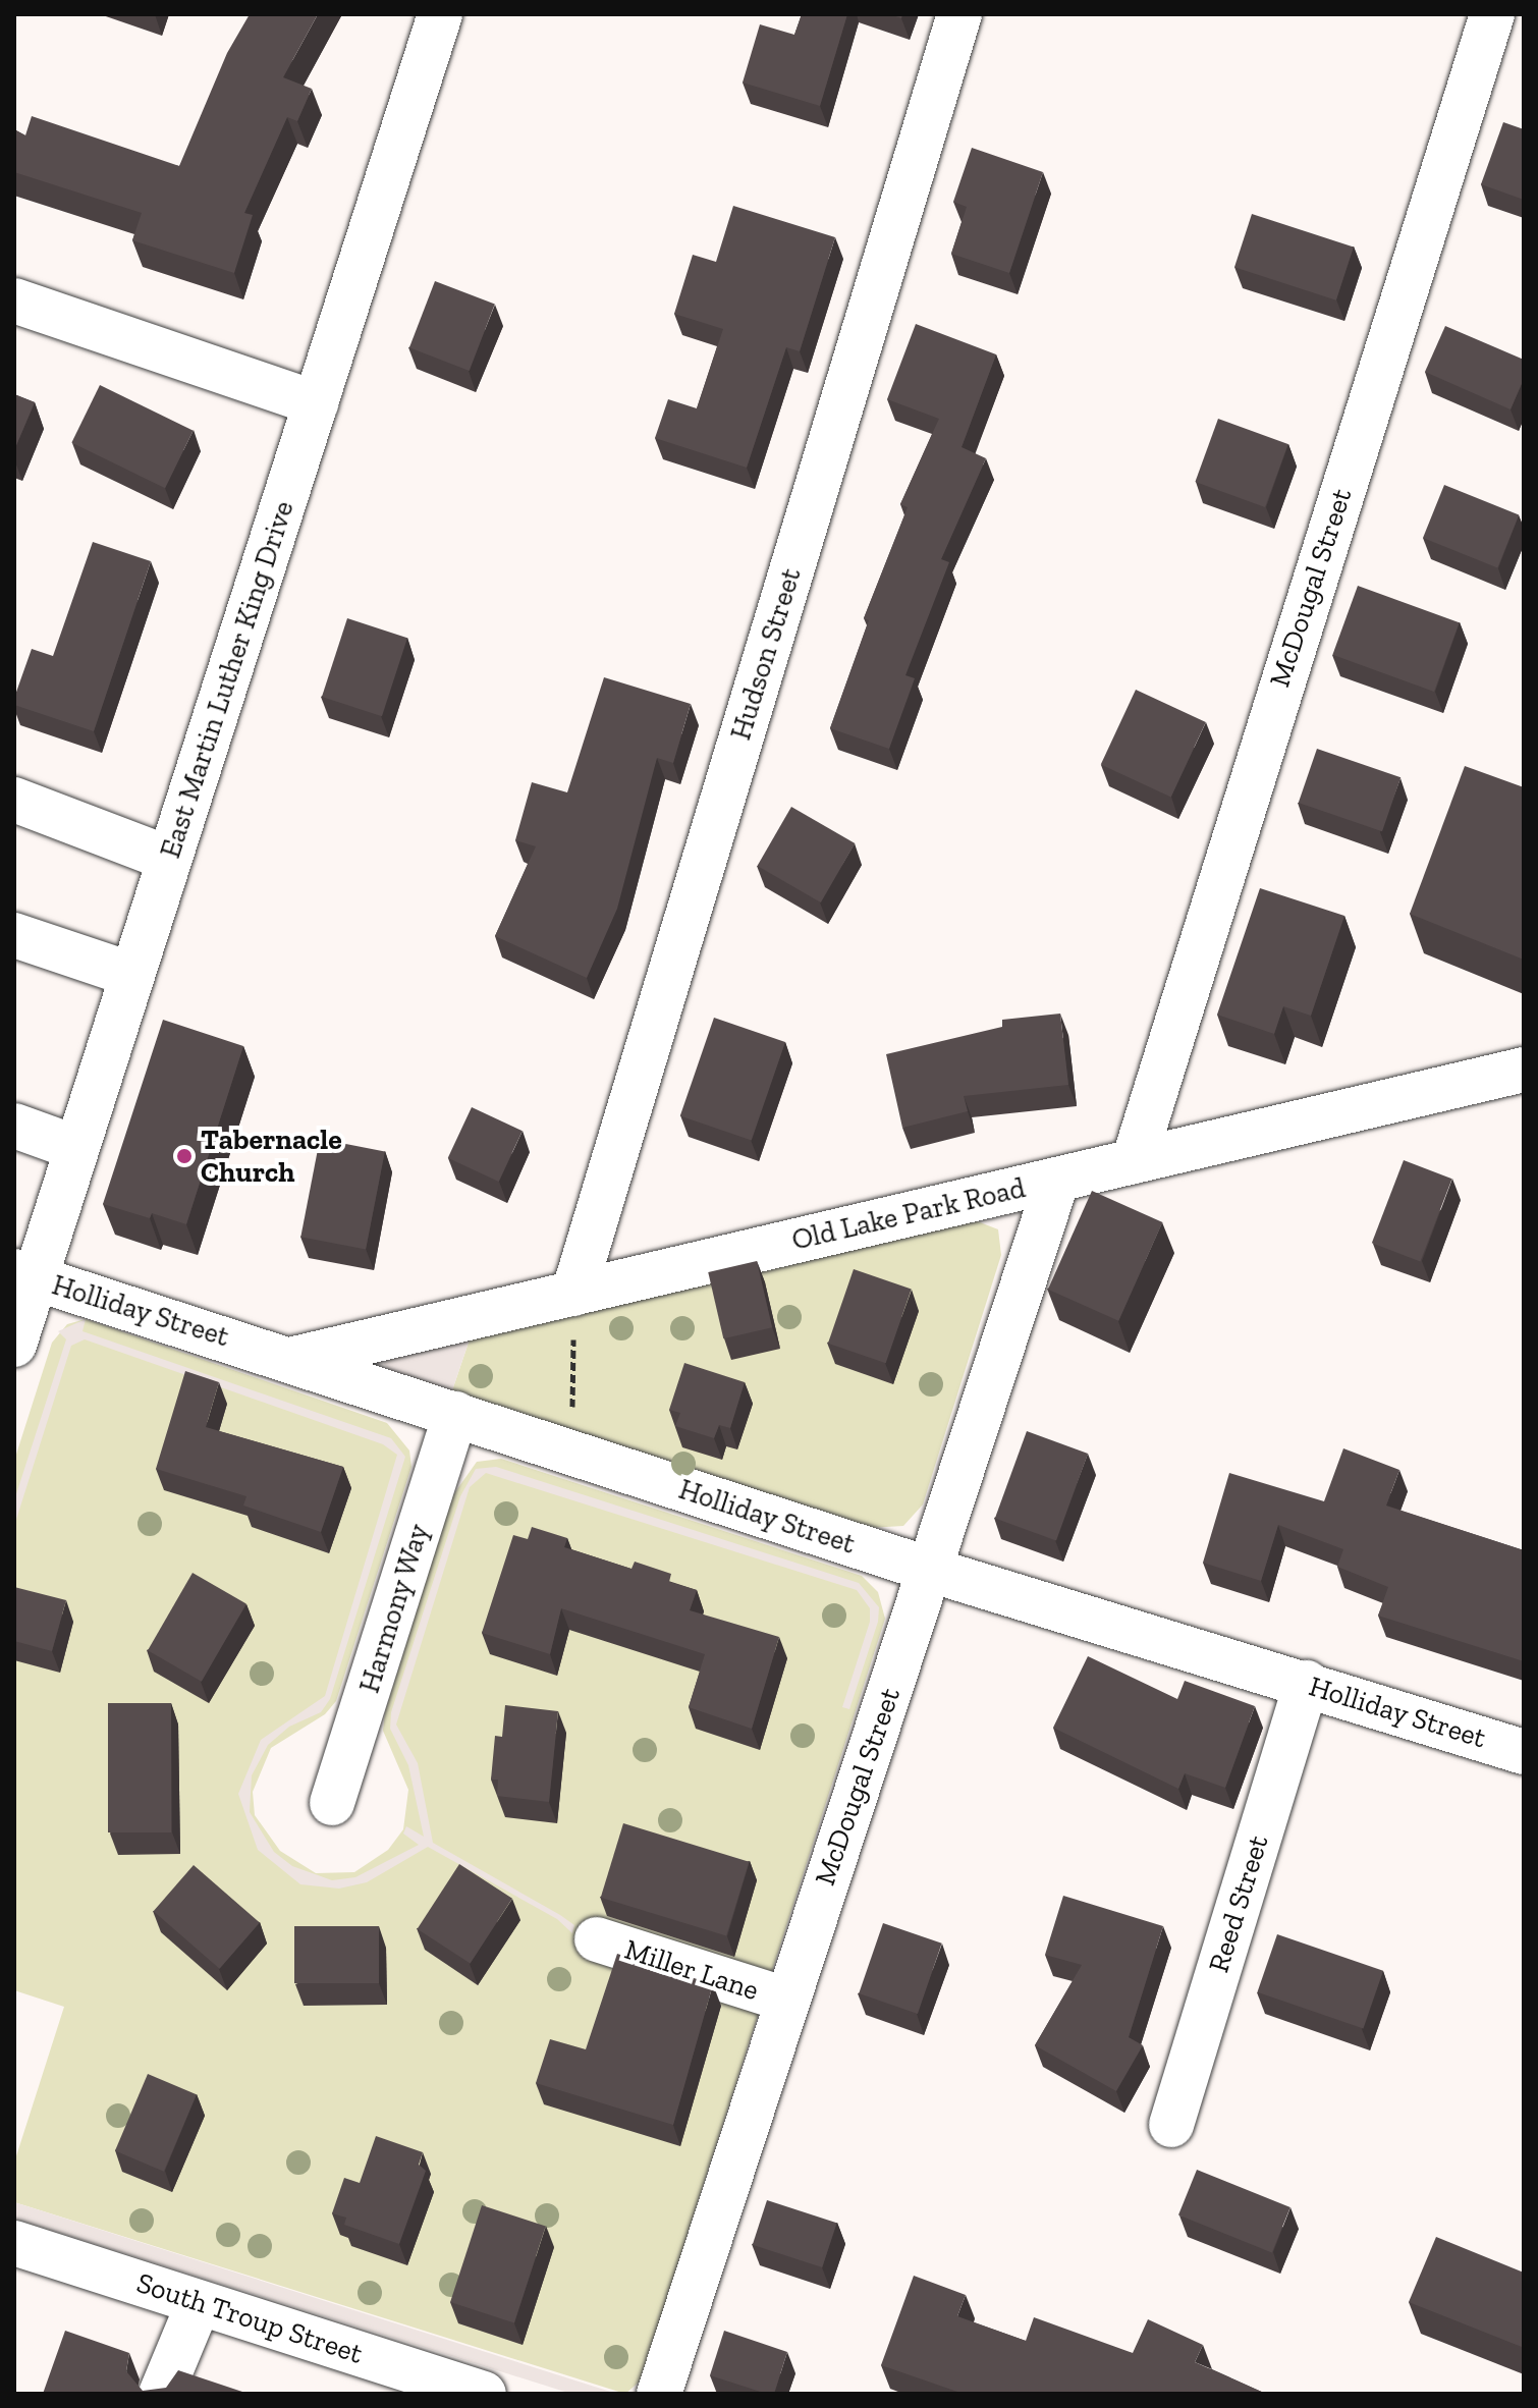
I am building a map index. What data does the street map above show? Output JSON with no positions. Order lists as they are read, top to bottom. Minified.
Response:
{"streets":{"street":["McDougal Street","Hudson Street","East Martin Luther King Drive","Old Lake Park Road","Holliday Street","Harmony Way","Reed Street","Miller Lane","South Troup Street"]},"crossings":[["McDougal Street","Old Lake Park Road"],["McDougal Street","Holliday Street"],["McDougal Street","Miller Lane"],["Hudson Street","Old Lake Park Road"],["East Martin Luther King Drive","Holliday Street"],["Old Lake Park Road","Holliday Street"],["Holliday Street","Harmony Way"],["Holliday Street","Reed Street"]],"places":["Tabernacle Church"]}
